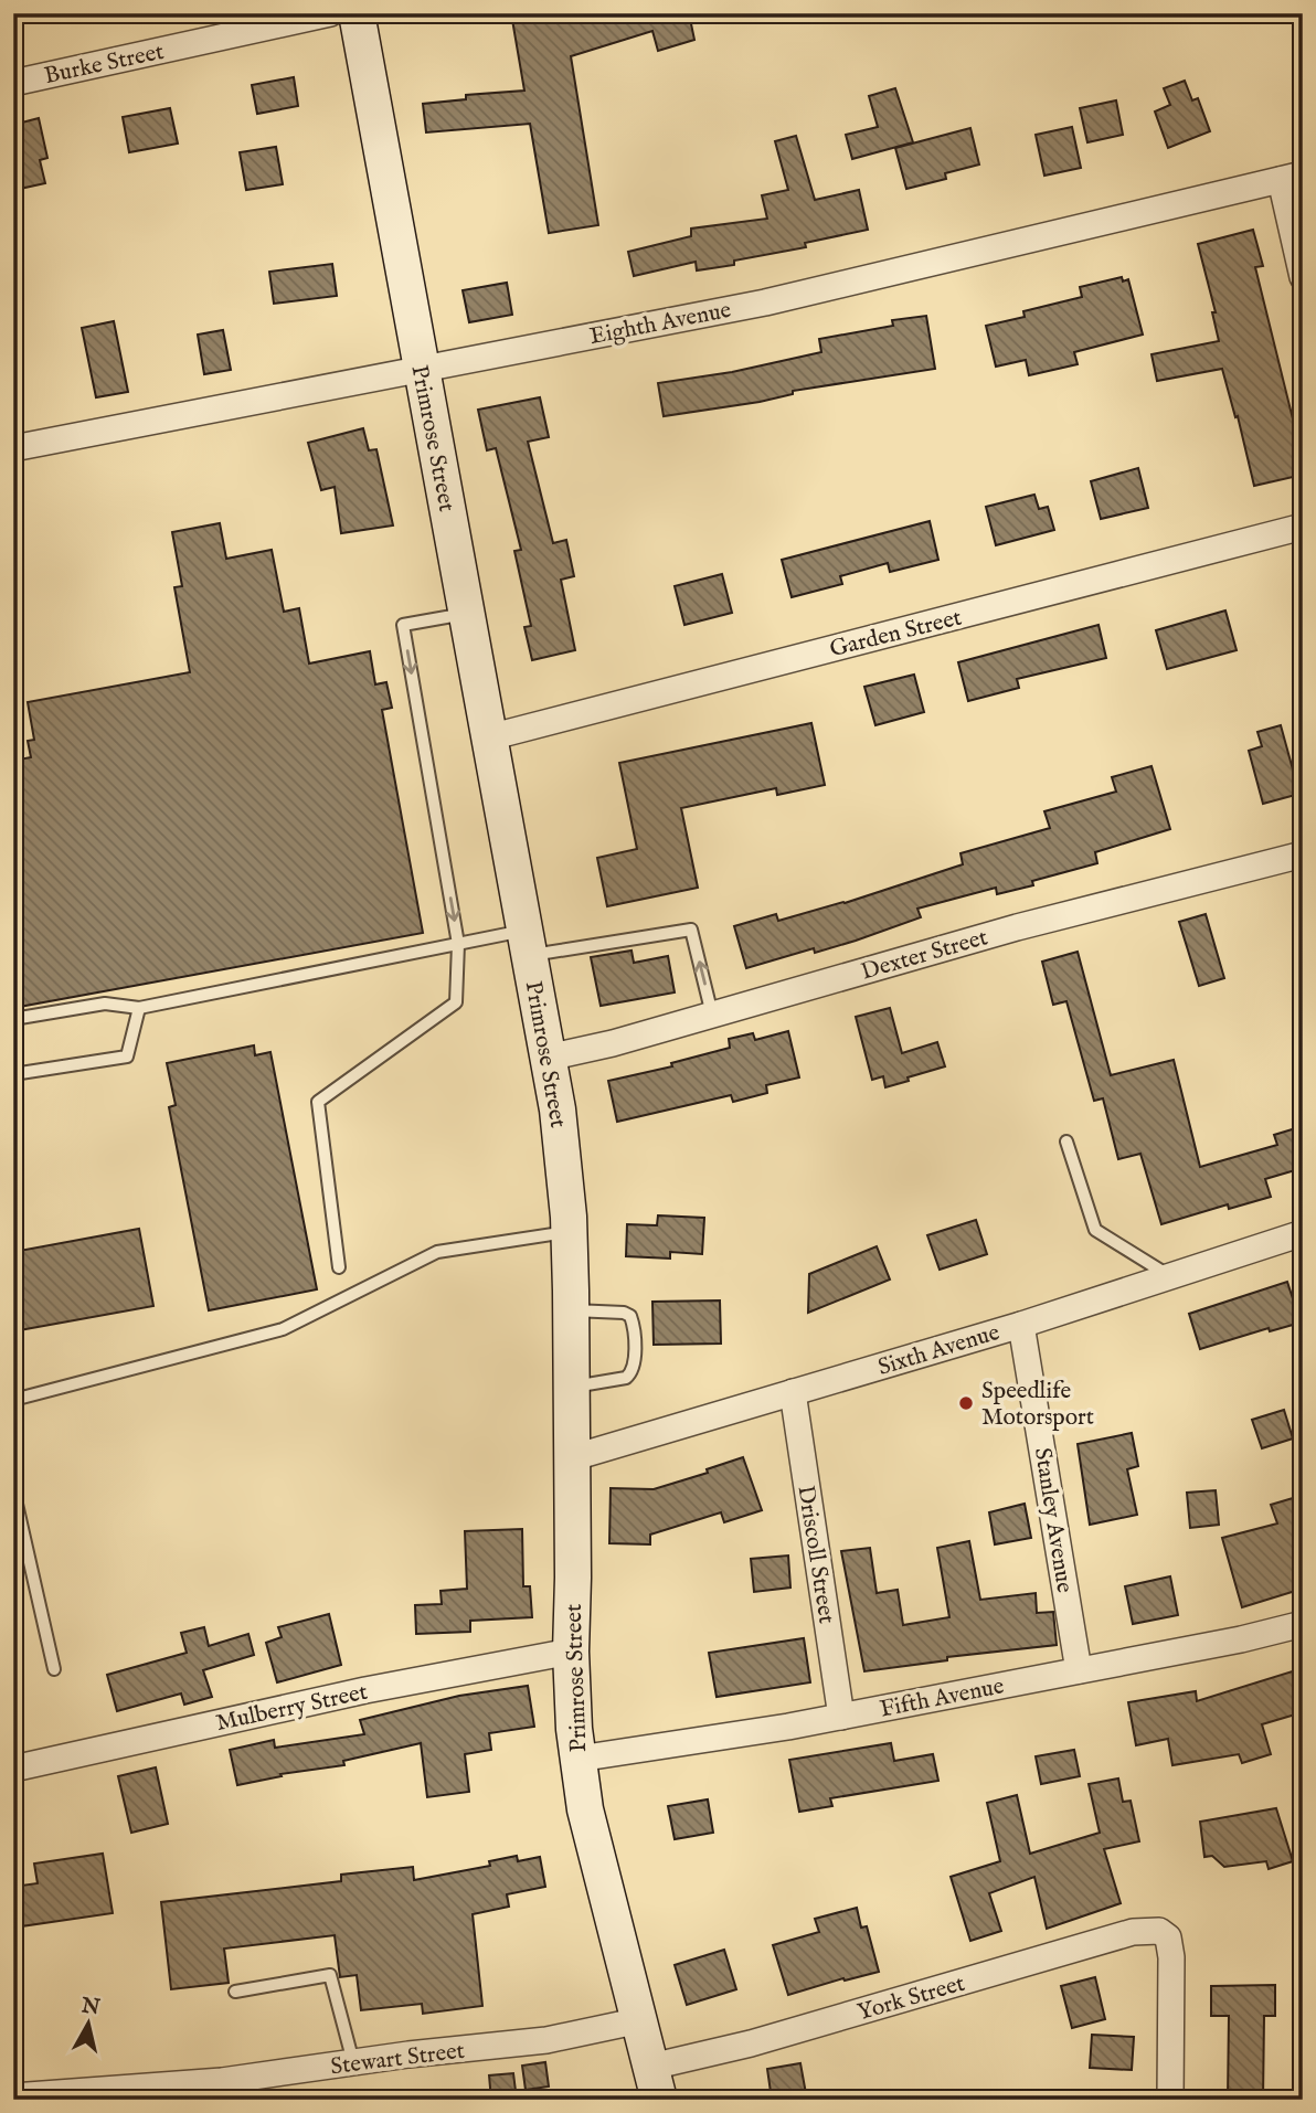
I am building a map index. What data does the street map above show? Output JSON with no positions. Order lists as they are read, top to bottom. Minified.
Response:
{"streets":{"main road":["Primrose Street"],"street":["Burke Street","Eighth Avenue","Garden Street","Dexter Street","Sixth Avenue","Stanley Avenue","Driscoll Street","Fifth Avenue","Mulberry Street","York Street","Stewart Street"]},"crossings":[["Eighth Avenue","Primrose Street"],["Primrose Street","Garden Street"],["Primrose Street","Dexter Street"],["Primrose Street","Sixth Avenue"],["Primrose Street","Fifth Avenue"],["Primrose Street","Mulberry Street"],["Primrose Street","York Street"],["Primrose Street","Stewart Street"],["Sixth Avenue","Stanley Avenue"],["Sixth Avenue","Driscoll Street"],["Stanley Avenue","Fifth Avenue"],["Driscoll Street","Fifth Avenue"]],"places":["Speedlife Motorsport"],"north":"top"}
